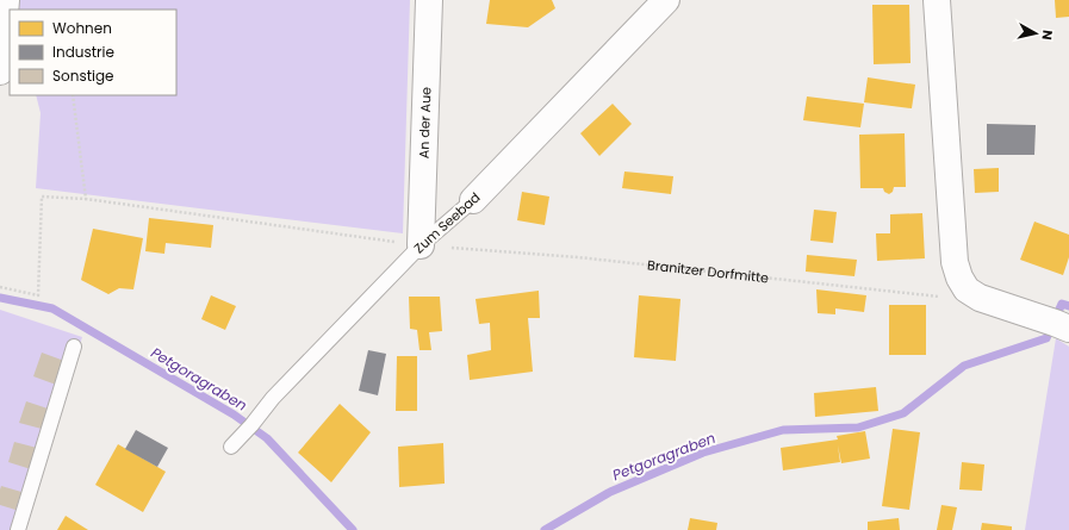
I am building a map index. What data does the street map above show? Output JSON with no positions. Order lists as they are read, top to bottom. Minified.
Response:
{"streets":{"street":["An der Aue","Zum Seebad"],"path":["Branitzer Dorfmitte"]},"crossings":[["An der Aue","Zum Seebad"],["An der Aue","Branitzer Dorfmitte"],["Zum Seebad","Branitzer Dorfmitte"]],"water":["Petgoragraben"],"legend":["Wohnen","Industrie","Sonstige"],"north":"right"}
